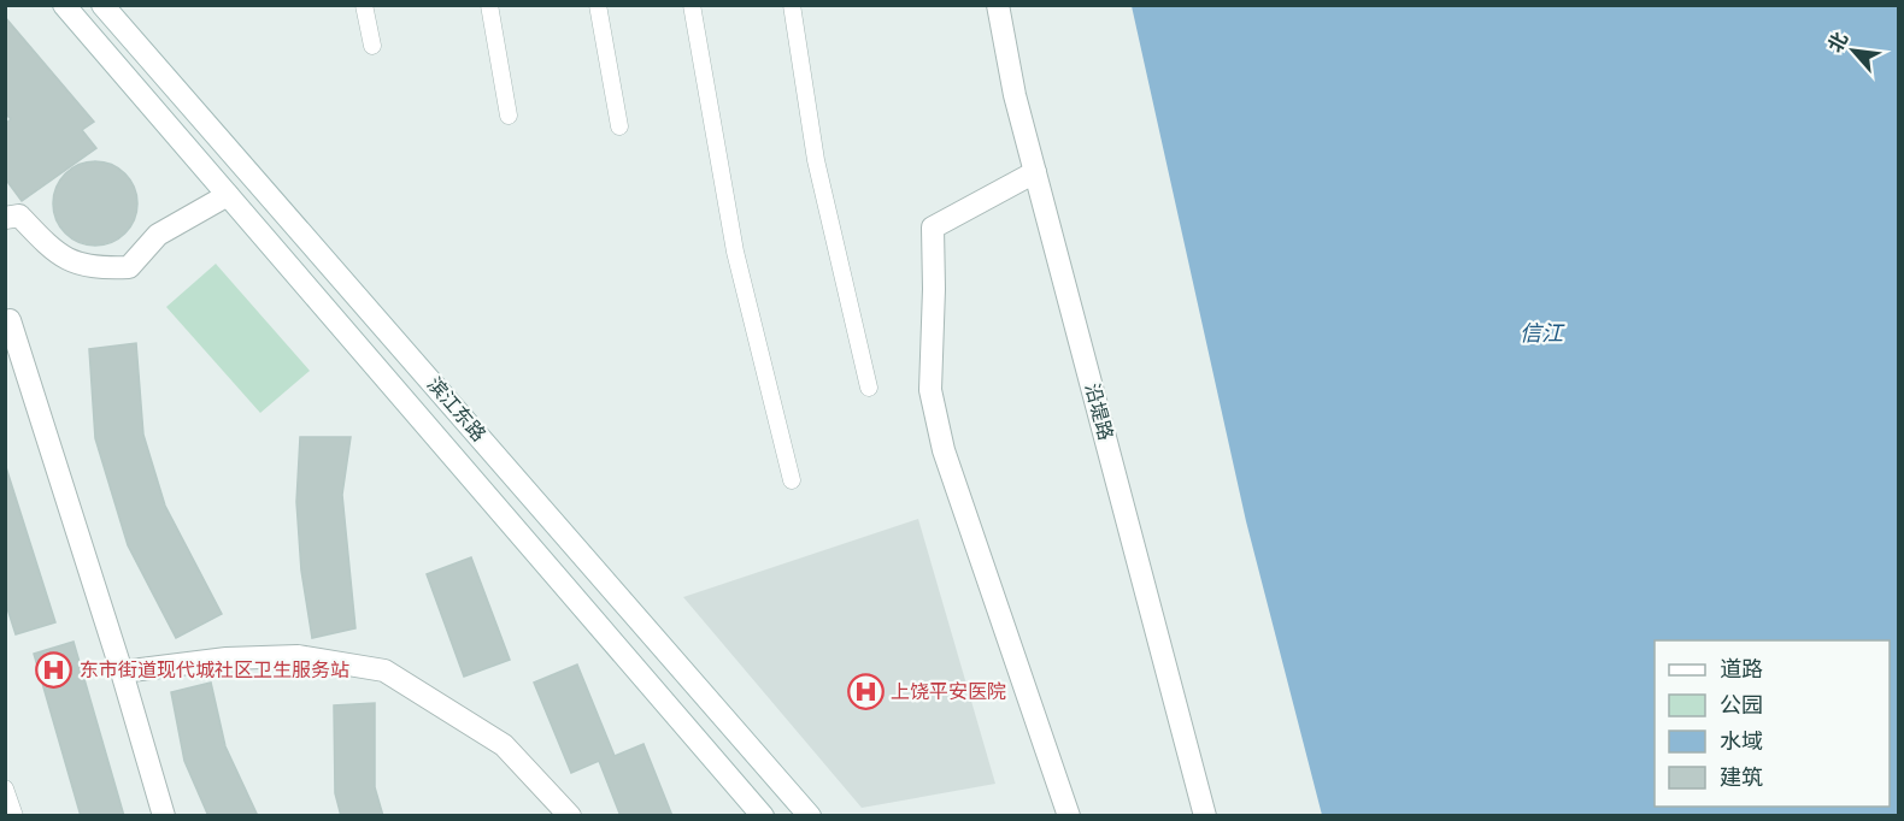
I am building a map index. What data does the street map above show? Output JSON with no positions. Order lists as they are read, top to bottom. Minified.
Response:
{"streets":{"street":["滨江东路","沿堤路"]},"water":["信江"],"places":{"hospital":["东市街道现代城社区卫生服务站","上饶平安医院"]},"legend":["道路","公园","水域","建筑"],"north":"top left"}
